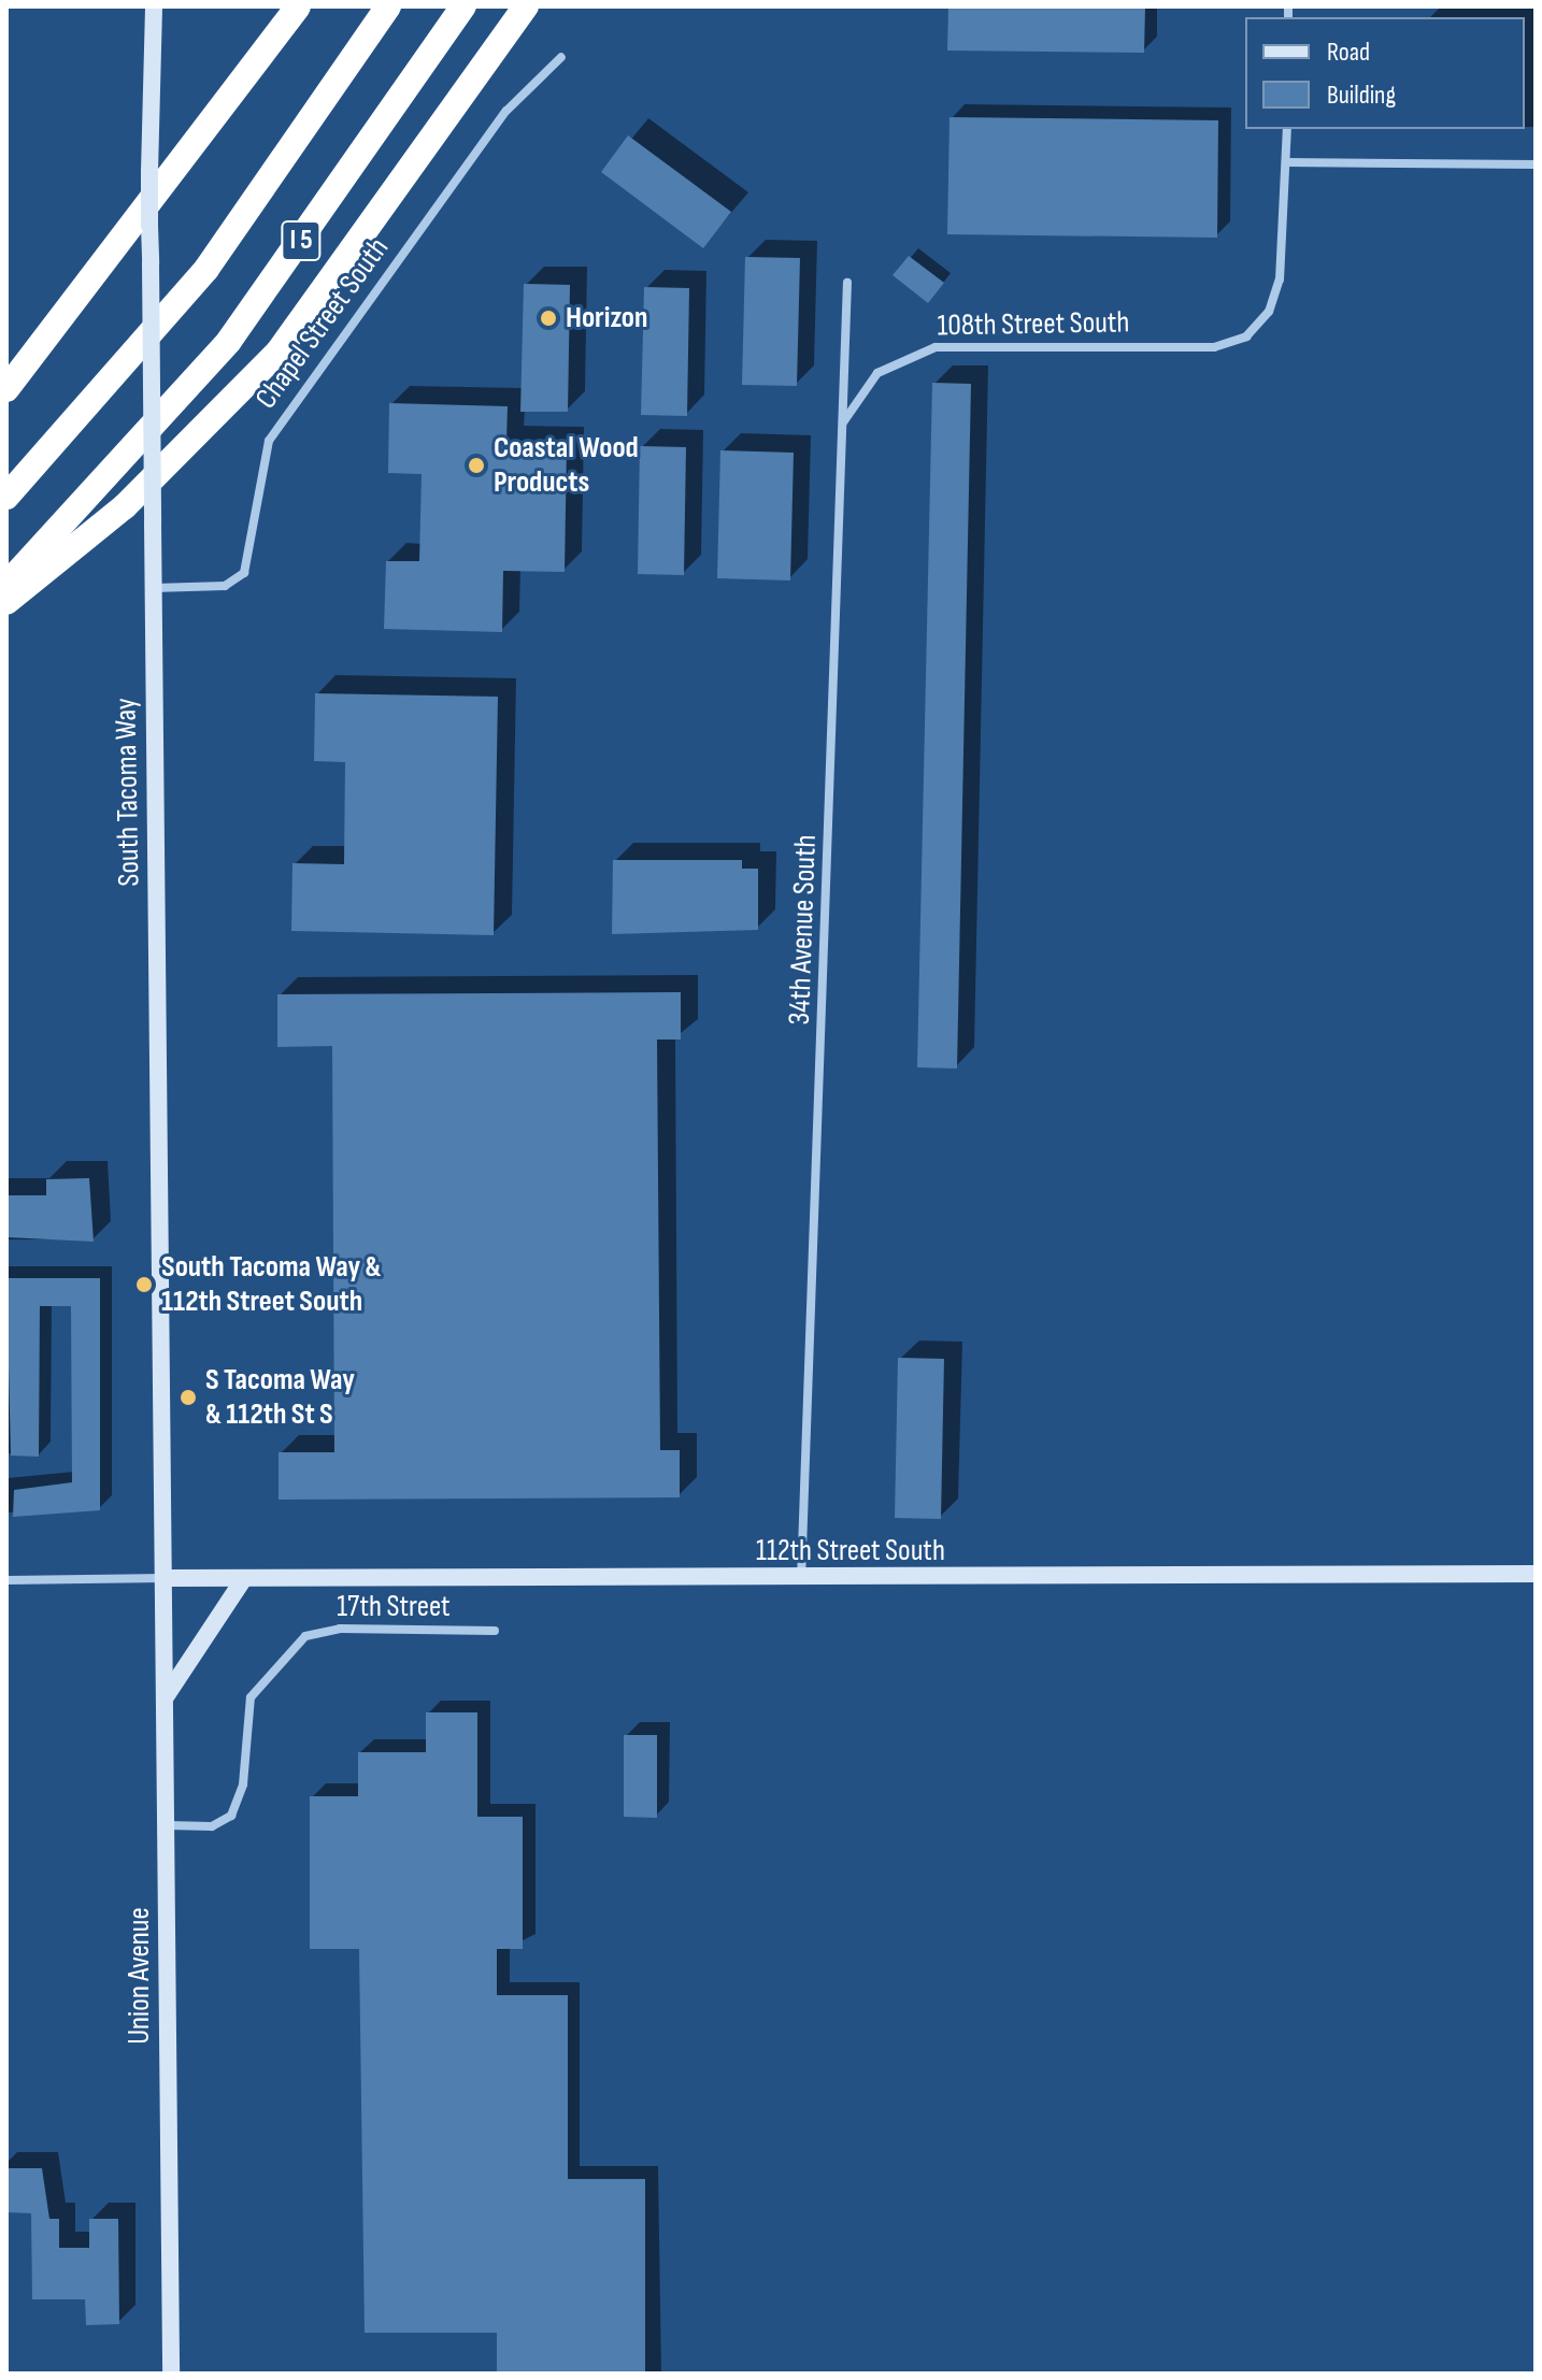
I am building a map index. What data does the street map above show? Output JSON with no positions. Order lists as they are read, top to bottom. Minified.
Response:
{"streets":{"highway":["I 5"],"street":["Chapel Street South","108th Street South","South Tacoma Way","34th Avenue South","112th Street South","17th Street","Union Avenue"]},"crossings":[["Chapel Street South","South Tacoma Way"],["108th Street South","34th Avenue South"],["South Tacoma Way","112th Street South"],["South Tacoma Way","Union Avenue"],["34th Avenue South","112th Street South"],["112th Street South","Union Avenue"],["17th Street","Union Avenue"]],"places":["Horizon","Coastal Wood Products","South Tacoma Way & 112th Street South","S Tacoma Way & 112th St S"],"legend":["Road","Building"]}
